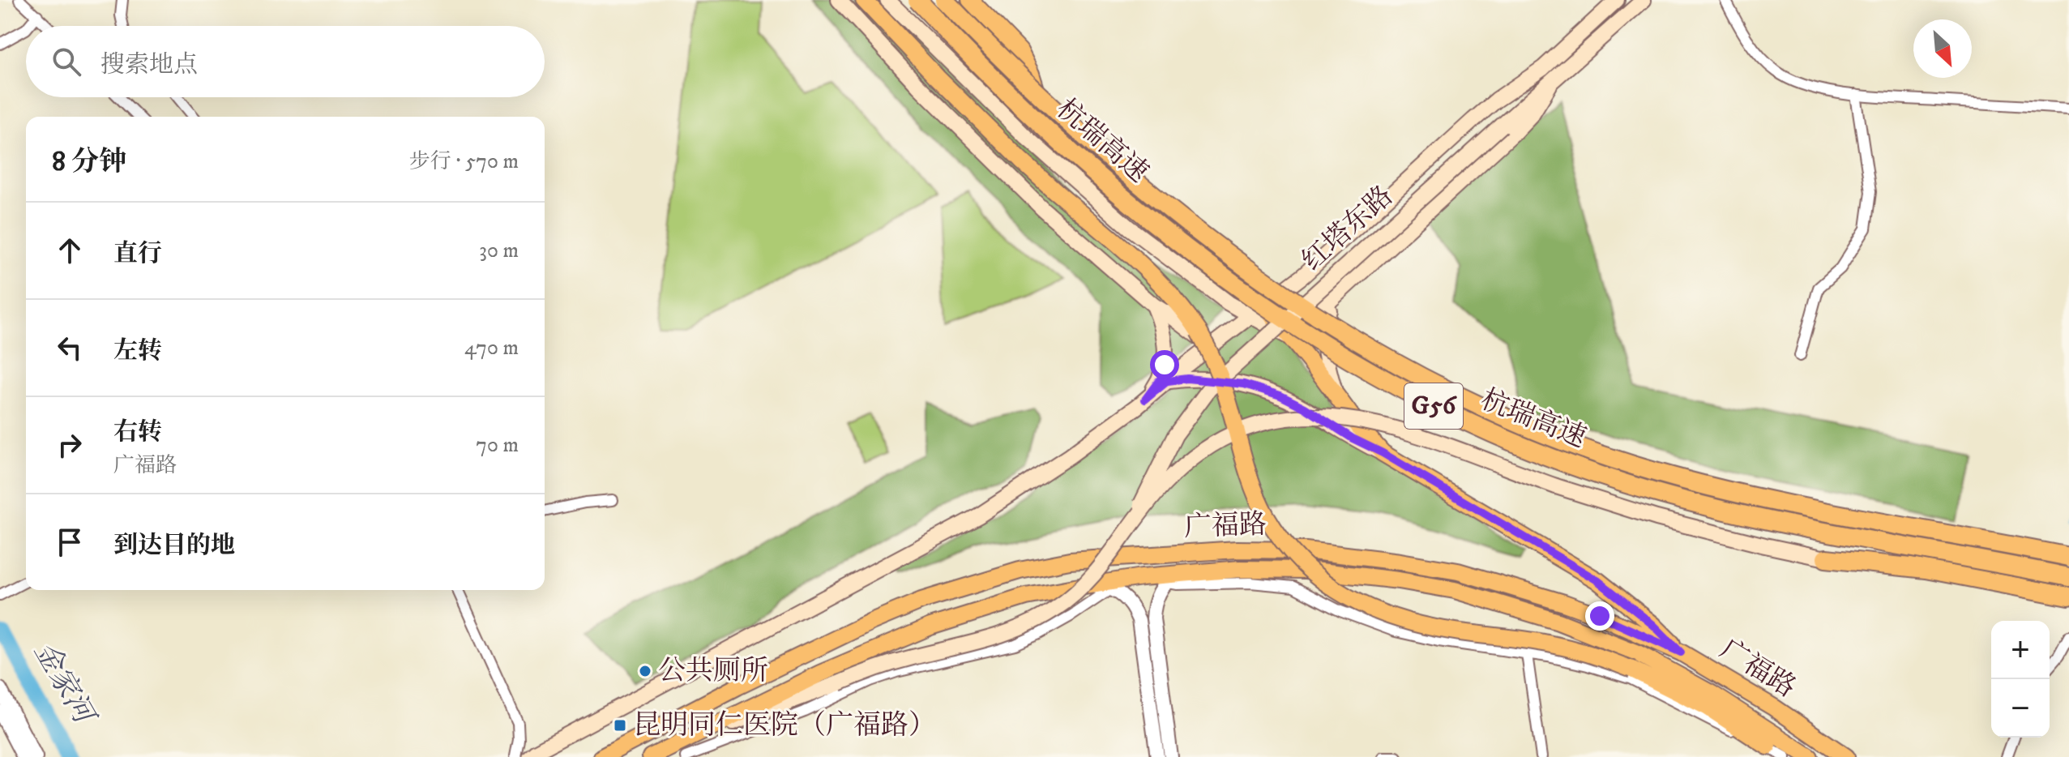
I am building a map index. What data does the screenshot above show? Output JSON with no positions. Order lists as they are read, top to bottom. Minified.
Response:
{"streets":{"highway":["杭瑞高速","G56"],"main road":["红塔东路","广福路"]},"water":["金家河"],"places":{"other":["公共厕所"],"transit":["昆明同仁医院（广福路）"]},"north":"bottom right","page":{"search":"搜索地点","heading":["8 分钟","步行 · 570 m"],"list":[["直行","30 m"],["左转","470 m"],["右转","广福路","70 m"],"到达目的地"],"map_buttons":["+","−"]}}
